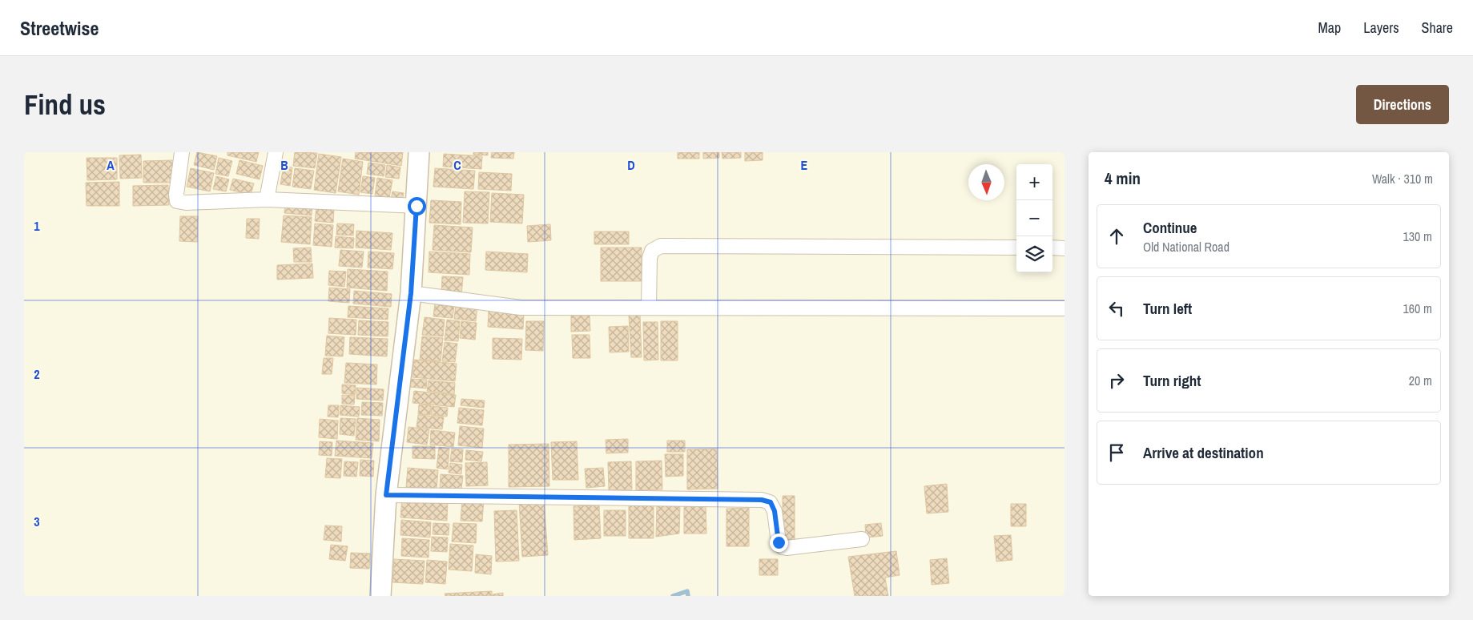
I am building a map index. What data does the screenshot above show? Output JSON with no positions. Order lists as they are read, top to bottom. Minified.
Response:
{"north":"bottom","page":{"header":"Streetwise","nav":["Map","Layers","Share"],"buttons":"Directions","title":"Find us","heading":["4 min","Walk · 310 m"],"map_buttons":["+","−"],"list":[["Continue","Old National Road","130 m"],["Turn left","160 m"],["Turn right","20 m"],"Arrive at destination"]},"grid":{"columns":["A","B","C","D","E"],"rows":["1","2","3"]}}
